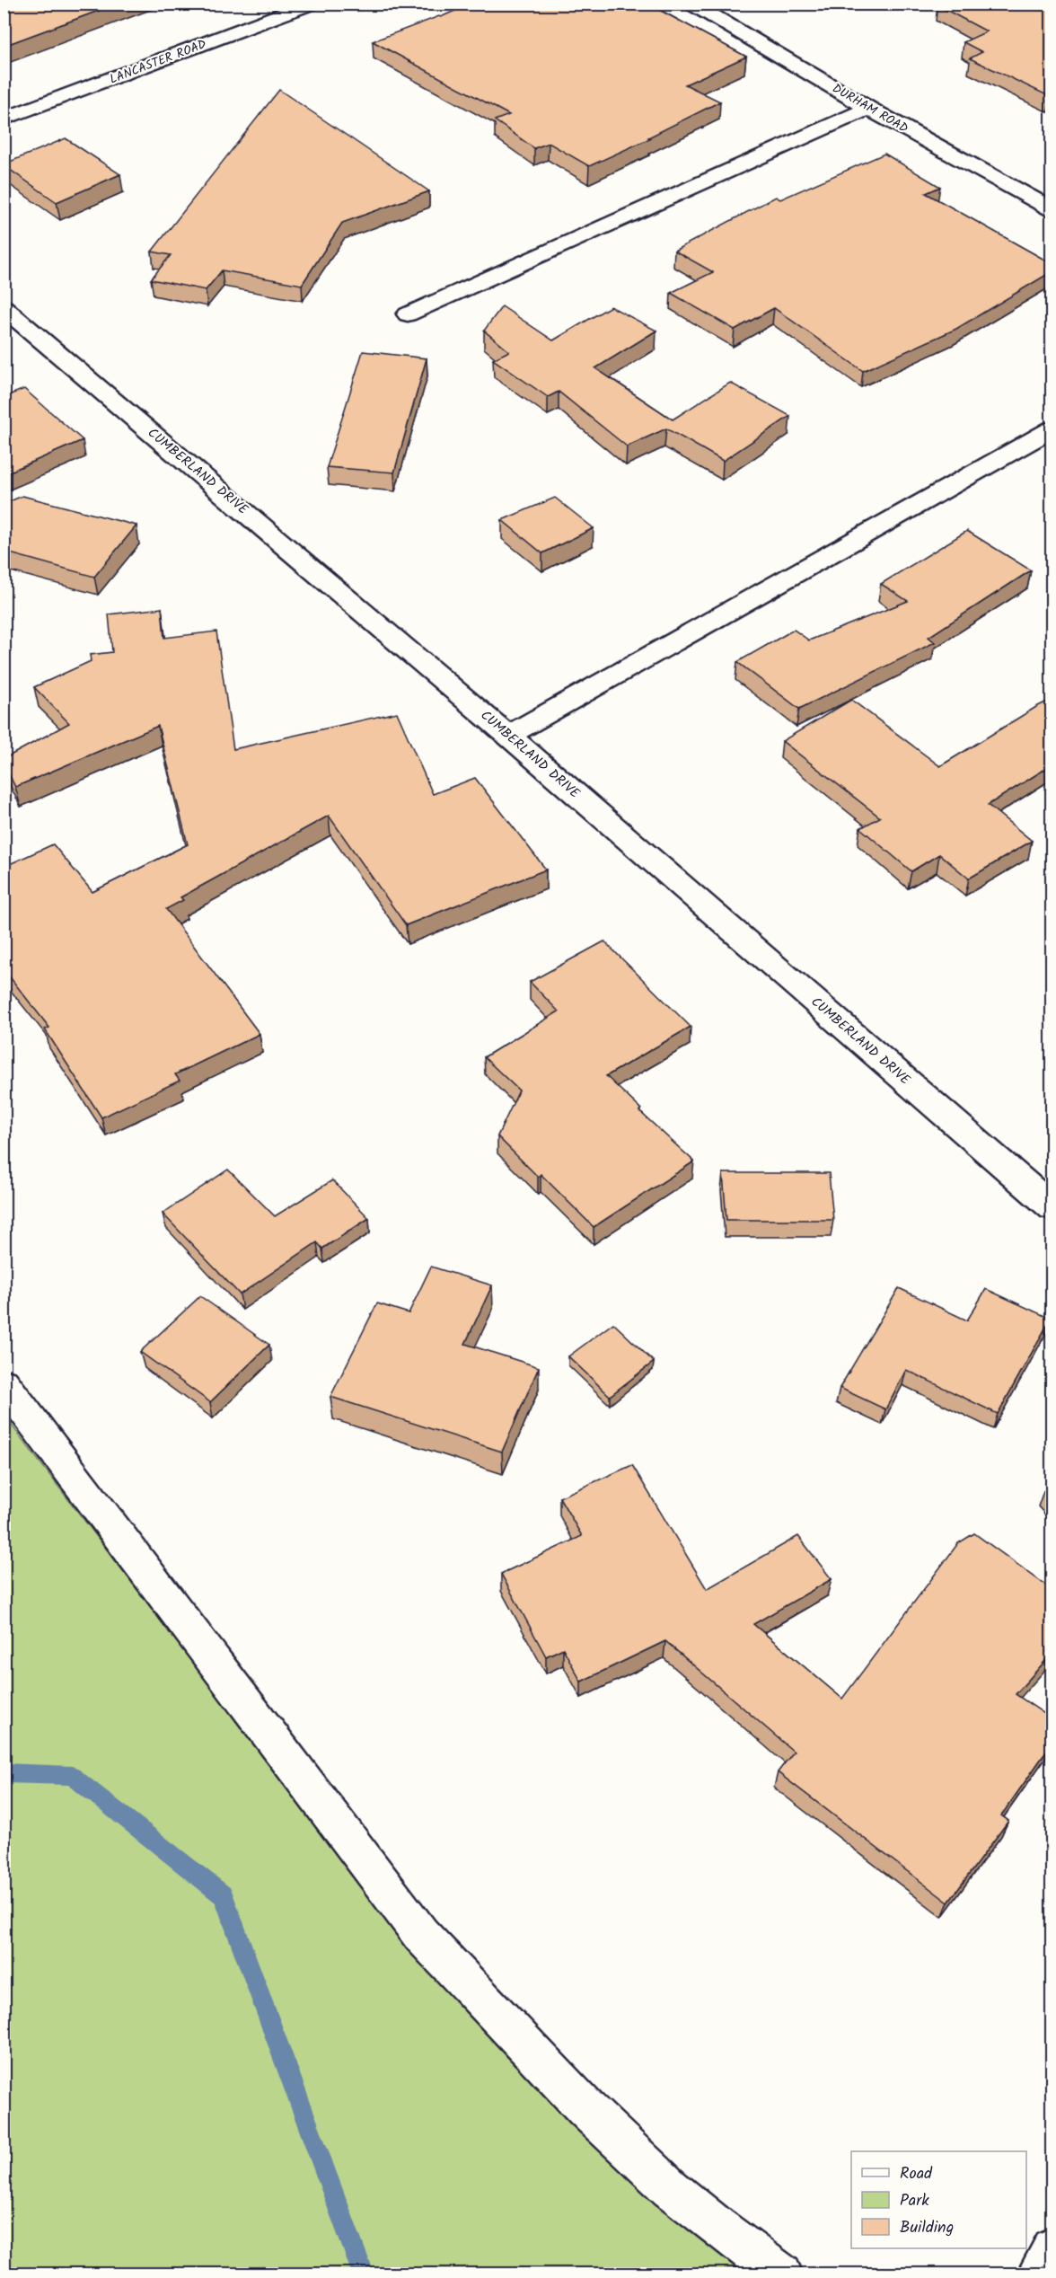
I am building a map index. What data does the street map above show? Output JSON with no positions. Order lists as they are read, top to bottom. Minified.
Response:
{"streets":{"street":["LANCASTER ROAD","DURHAM ROAD","CUMBERLAND DRIVE"]},"legend":["Road","Park","Building"]}
